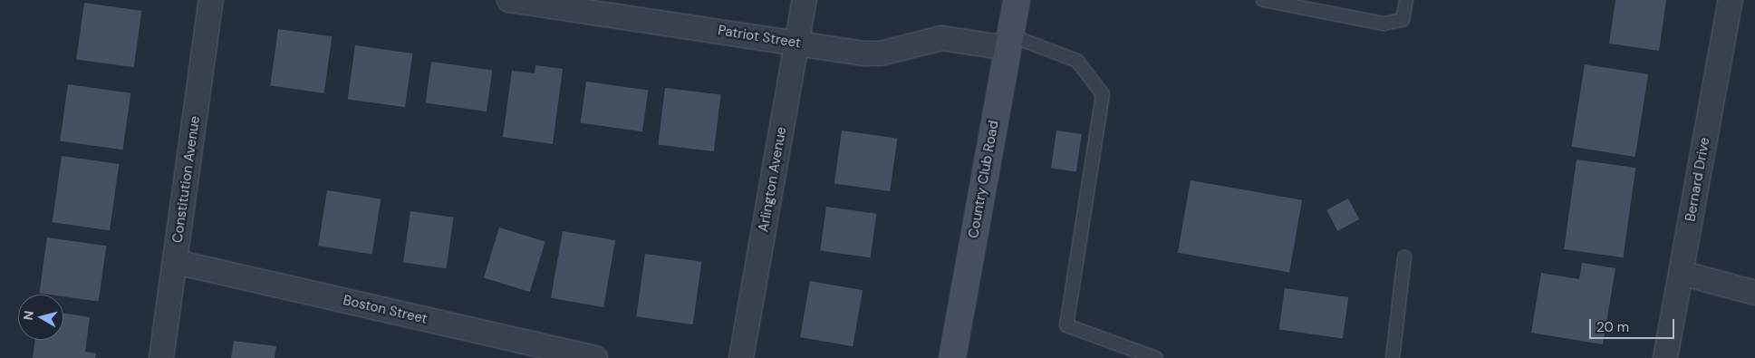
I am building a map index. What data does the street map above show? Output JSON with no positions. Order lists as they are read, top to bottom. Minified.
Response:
{"streets":{"street":["Patriot Street","Constitution Avenue","Arlington Avenue","Country Club Road","Bernard Drive","Boston Street"]},"crossings":[["Patriot Street","Arlington Avenue"],["Patriot Street","Country Club Road"],["Constitution Avenue","Boston Street"]],"scale_bar":"20 m","north":"left"}
